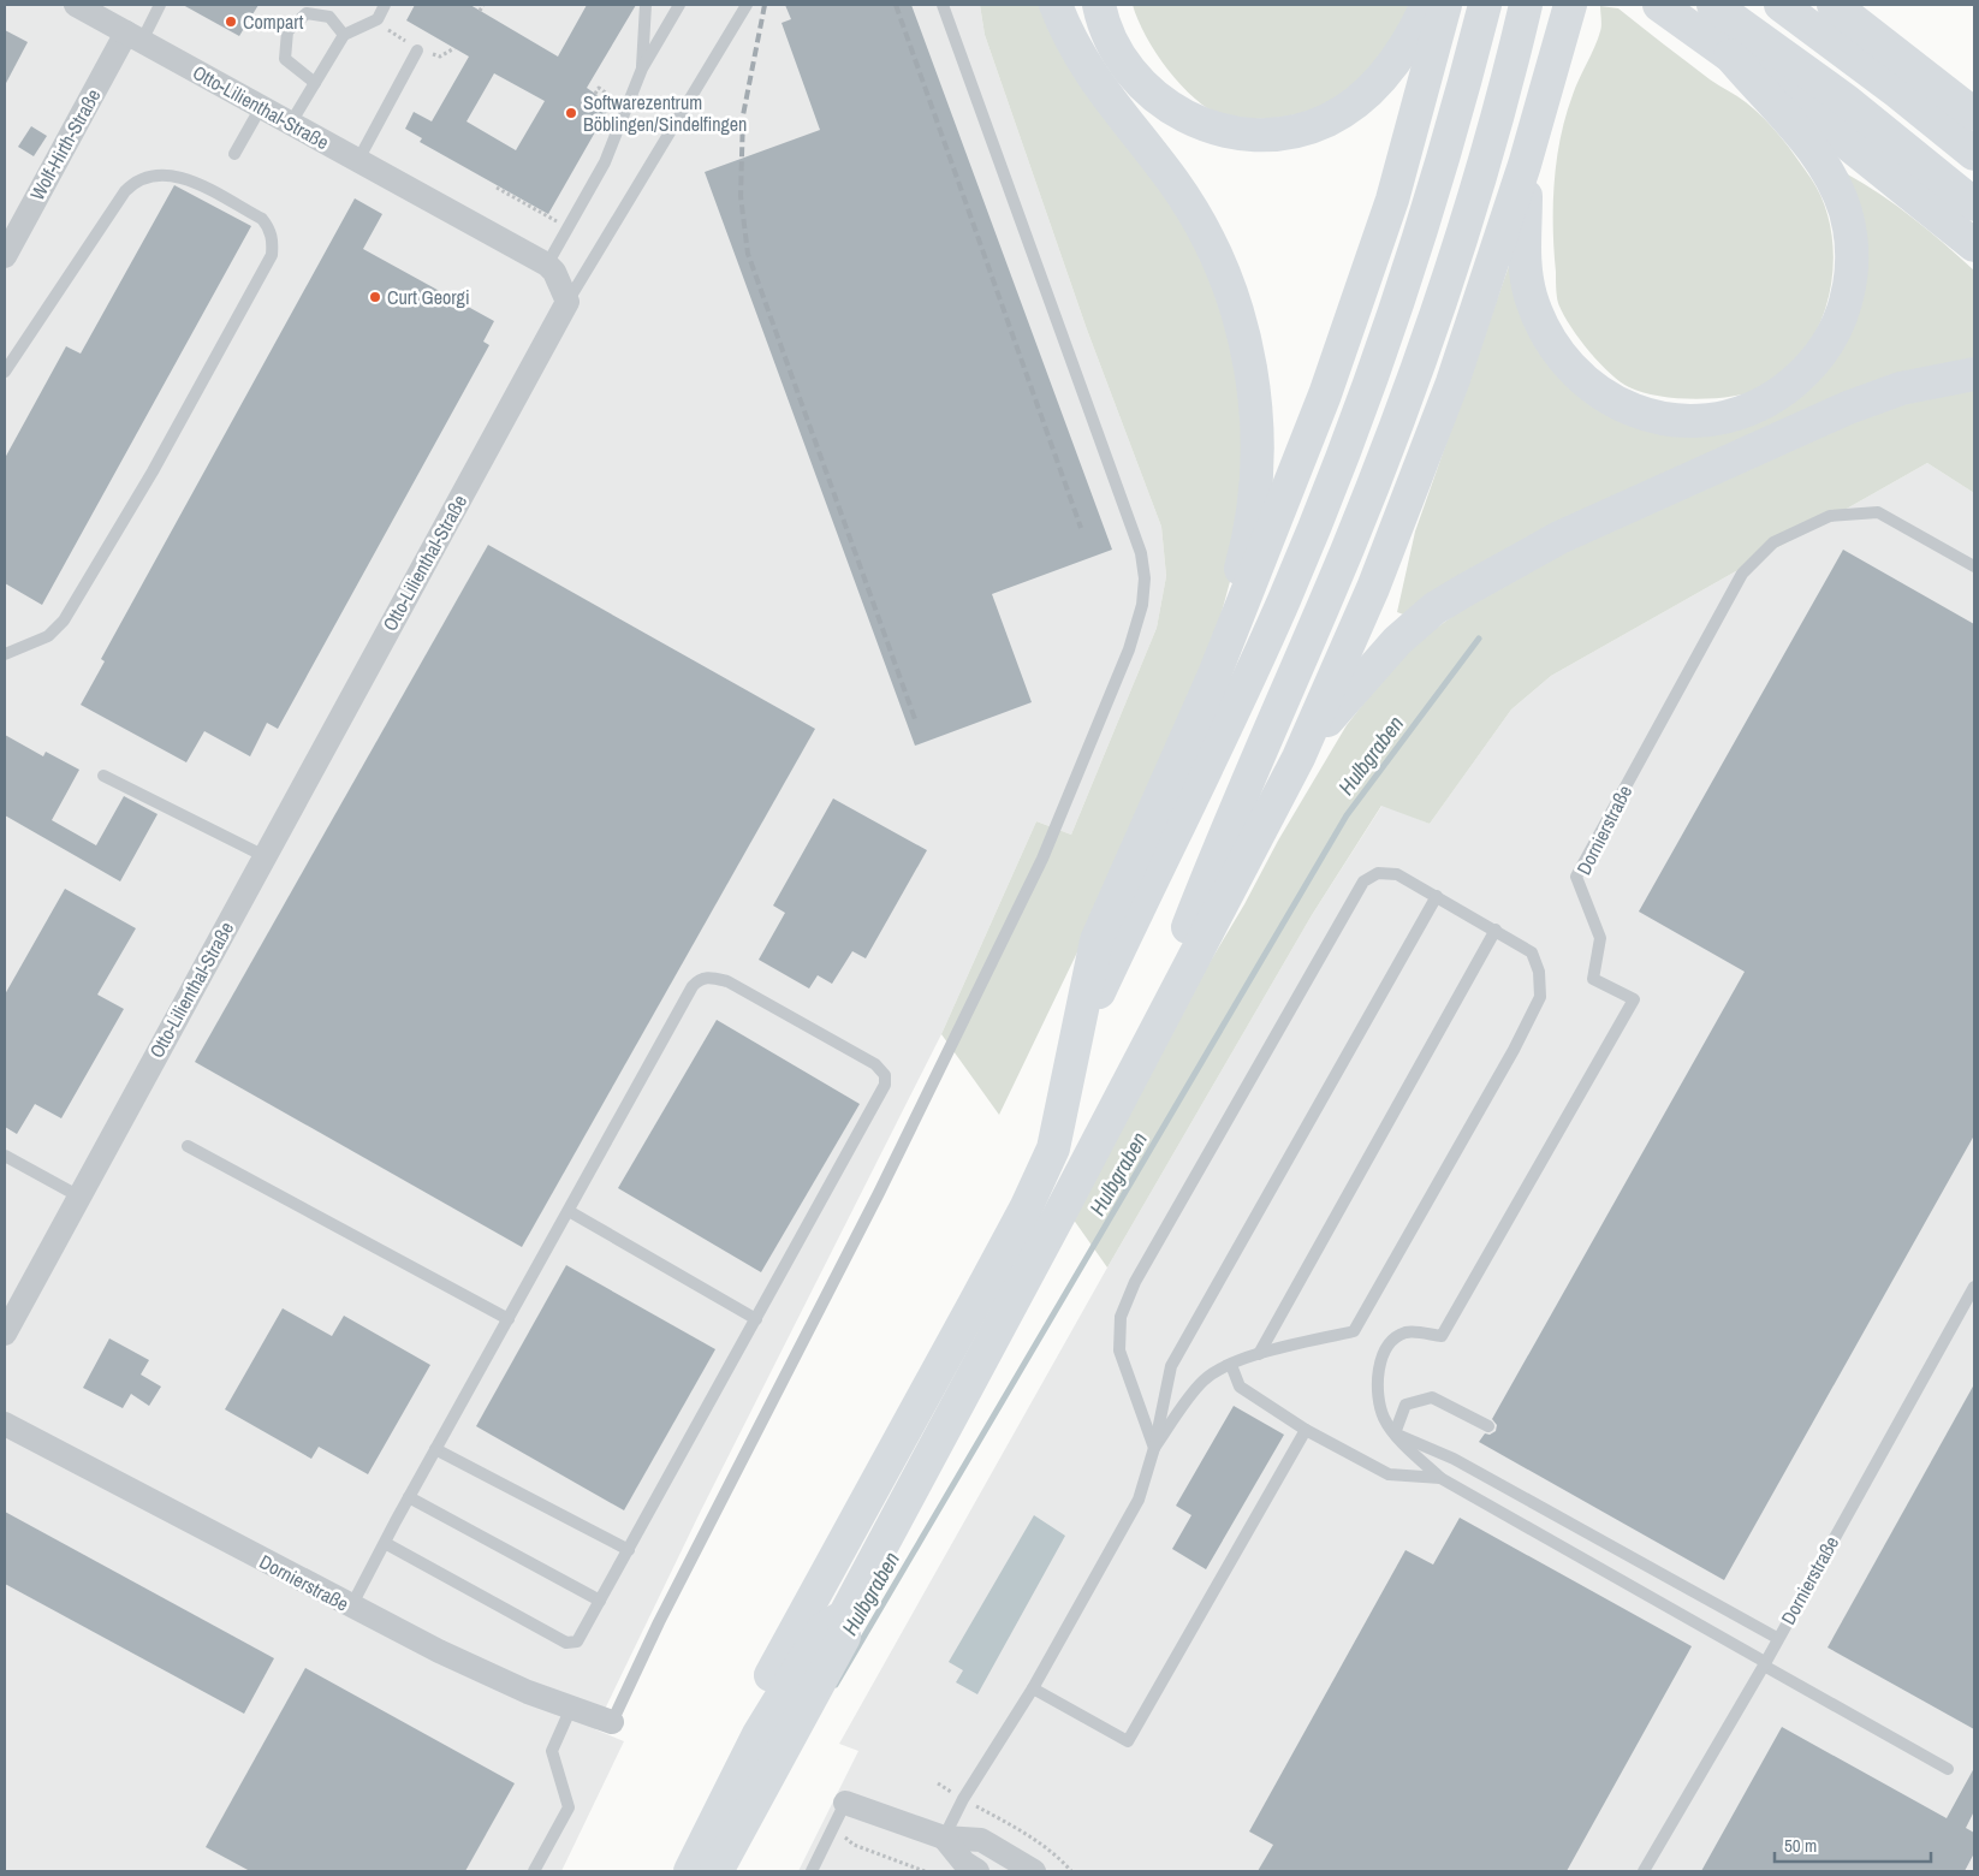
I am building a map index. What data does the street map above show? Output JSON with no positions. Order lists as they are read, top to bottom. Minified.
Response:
{"streets":{"street":["Otto-Lilienthal-Straße","Wolf-Hirth-Straße","Dornierstraße"]},"crossings":[["Otto-Lilienthal-Straße","Wolf-Hirth-Straße"]],"water":["Hulbgraben"],"places":["Compart","Softwarezentrum Böblingen/Sindelfingen","Curt Georgi"],"scale_bar":"50 m"}
